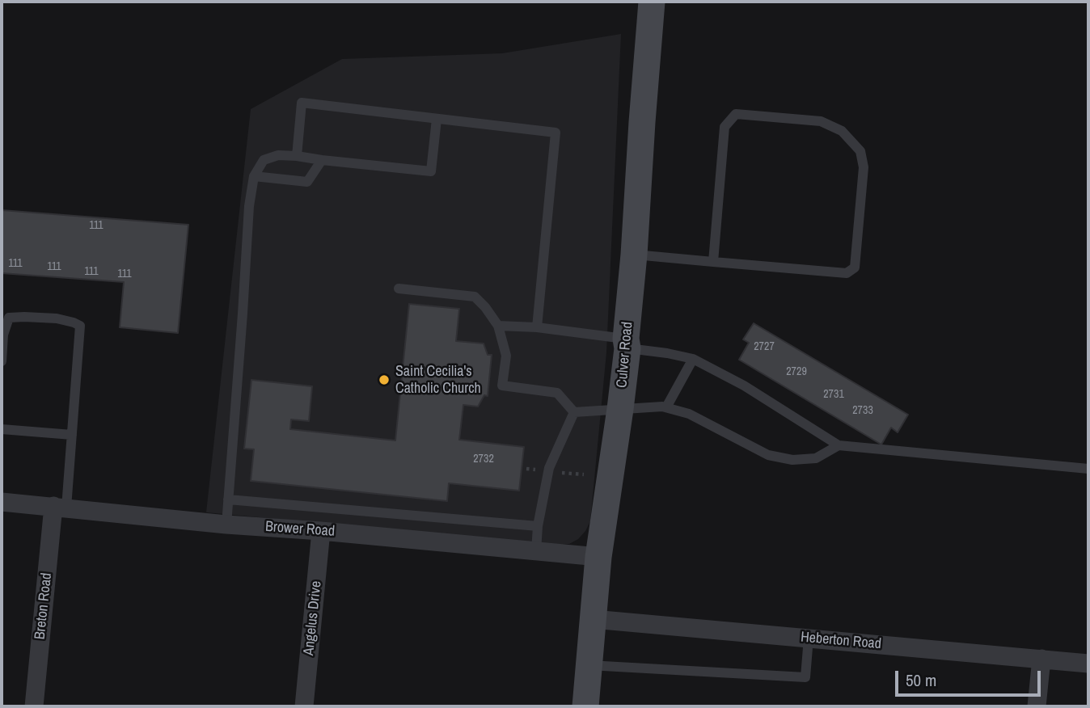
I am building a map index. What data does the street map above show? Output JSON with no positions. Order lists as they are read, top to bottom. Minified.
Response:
{"streets":{"main road":["Culver Road"],"street":["Brower Road","Breton Road","Angelus Drive","Heberton Road"]},"crossings":[["Culver Road","Brower Road"],["Culver Road","Heberton Road"],["Brower Road","Breton Road"],["Brower Road","Angelus Drive"]],"places":["Saint Cecilia's Catholic Church"],"house_numbers":["111","111","111","111","111","2727","2729","2731","2733","2732"],"scale_bar":"50 m"}
